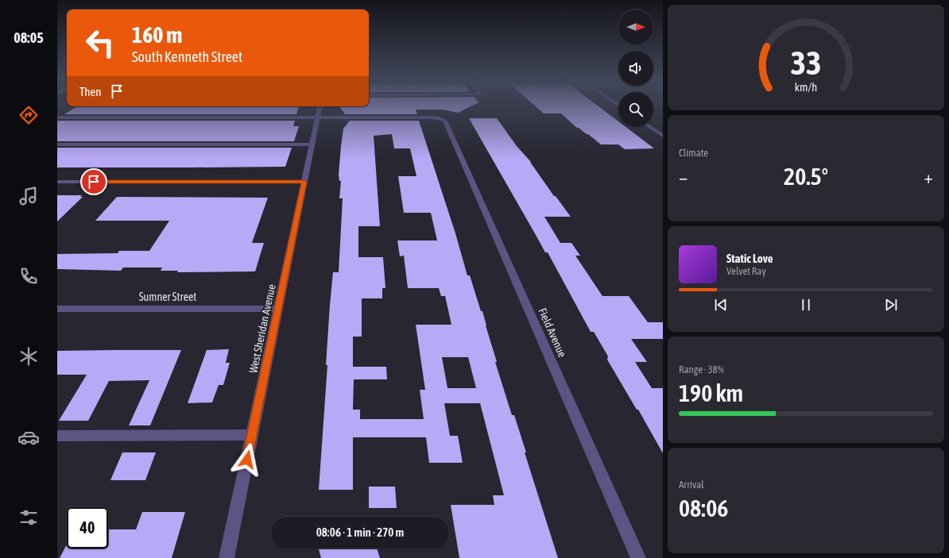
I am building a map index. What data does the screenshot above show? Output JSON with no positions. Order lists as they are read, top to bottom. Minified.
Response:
{"streets":{"street":["Sumner Street","West Sheridan Avenue","Field Avenue"]},"crossings":[["Sumner Street","West Sheridan Avenue"],["West Sheridan Avenue","Field Avenue"]],"north":"right","page":{"tabs":"08:05","turn":["160 m","South Kenneth Street"],"then":"Then","tile":["Climate",["Range · 38%","190 km"],["Arrival","08:06"]],"heat":["−","20.5°","+"],"song":["Static Love","Velvet Ray"],"limit":"40","trip":"08:06 · 1 min · 270 m","gauge":["33","km/h"]}}
